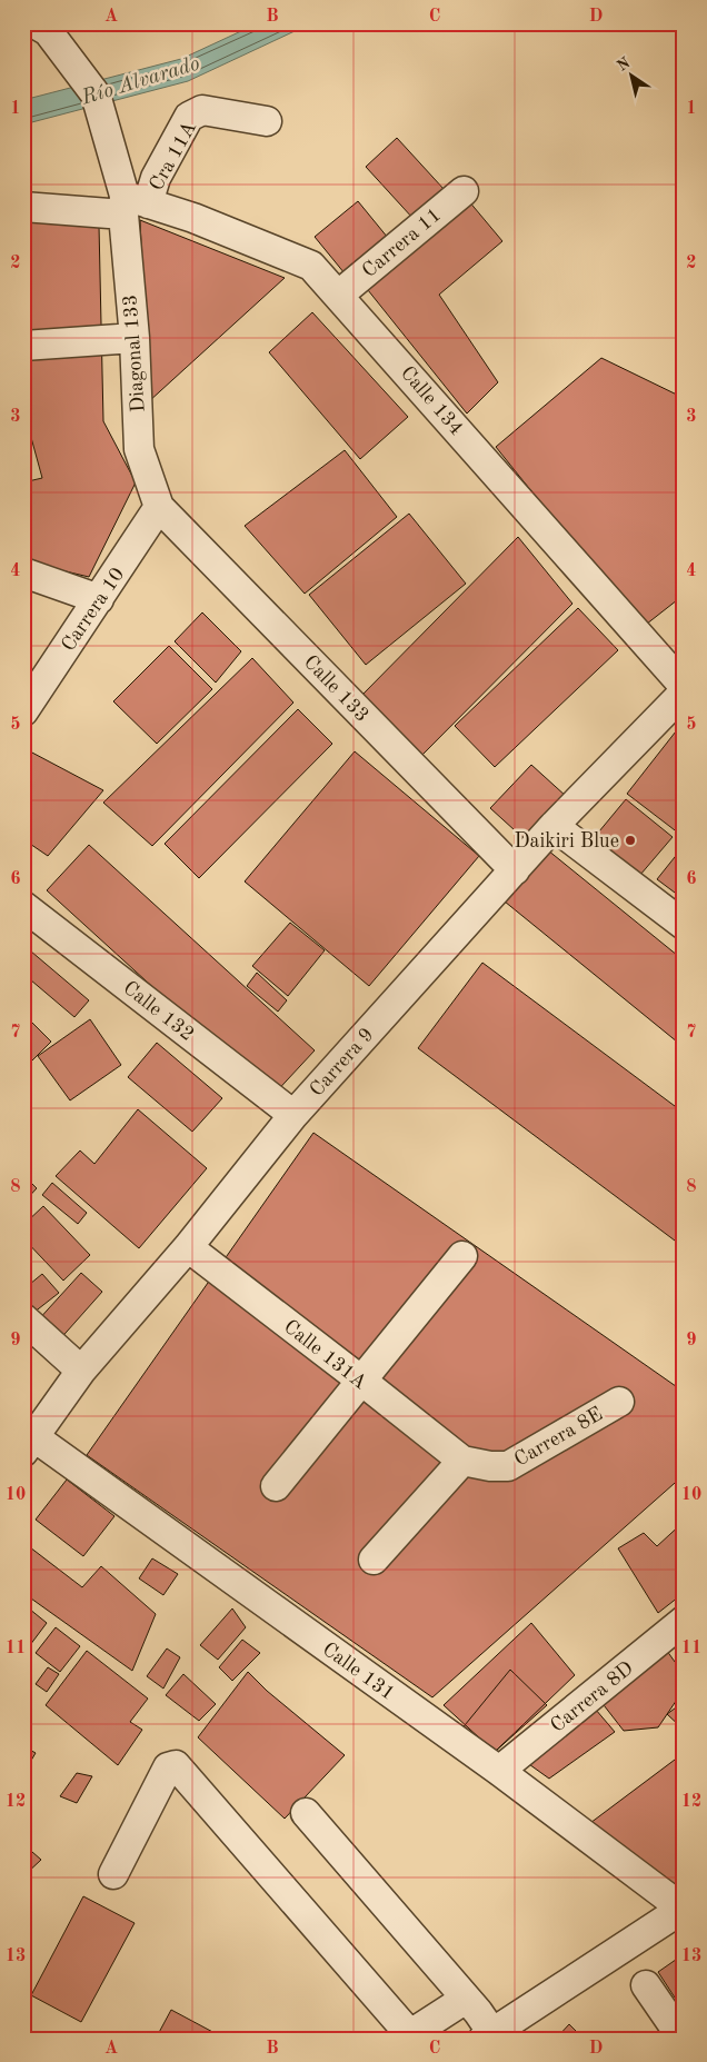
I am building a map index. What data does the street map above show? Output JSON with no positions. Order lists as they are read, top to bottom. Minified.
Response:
{"streets":{"street":["Cra 11A","Carrera 11","Diagonal 133","Calle 134","Carrera 10","Calle 133","Calle 132","Carrera 9","Calle 131A","Carrera 8E","Calle 131","Carrera 8D"]},"crossings":[["Cra 11A","Diagonal 133"],["Cra 11A","Calle 134"],["Carrera 11","Calle 134"],["Diagonal 133","Calle 134"],["Diagonal 133","Carrera 10"],["Diagonal 133","Calle 133"],["Carrera 10","Calle 133"],["Calle 133","Carrera 9"],["Calle 132","Carrera 9"],["Carrera 9","Calle 131A"],["Carrera 9","Calle 131"],["Calle 131A","Carrera 8E"],["Calle 131","Carrera 8D"]],"water":["Río Alvarado"],"places":["Daikiri Blue"],"north":"top left","grid":{"columns":["A","B","C","D"],"rows":["1","2","3","4","5","6","7","8","9","10","11","12","13"]}}
